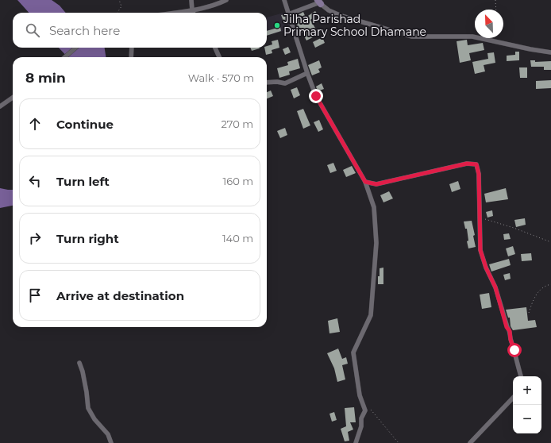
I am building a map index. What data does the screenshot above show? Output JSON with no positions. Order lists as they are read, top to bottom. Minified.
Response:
{"places":["Jilha Parishad Primary School Dhamane"],"north":"top left","page":{"search":"Search here","heading":["8 min","Walk · 570 m"],"list":[["Continue","270 m"],["Turn left","160 m"],["Turn right","140 m"],"Arrive at destination"],"map_buttons":["+","−"]}}
